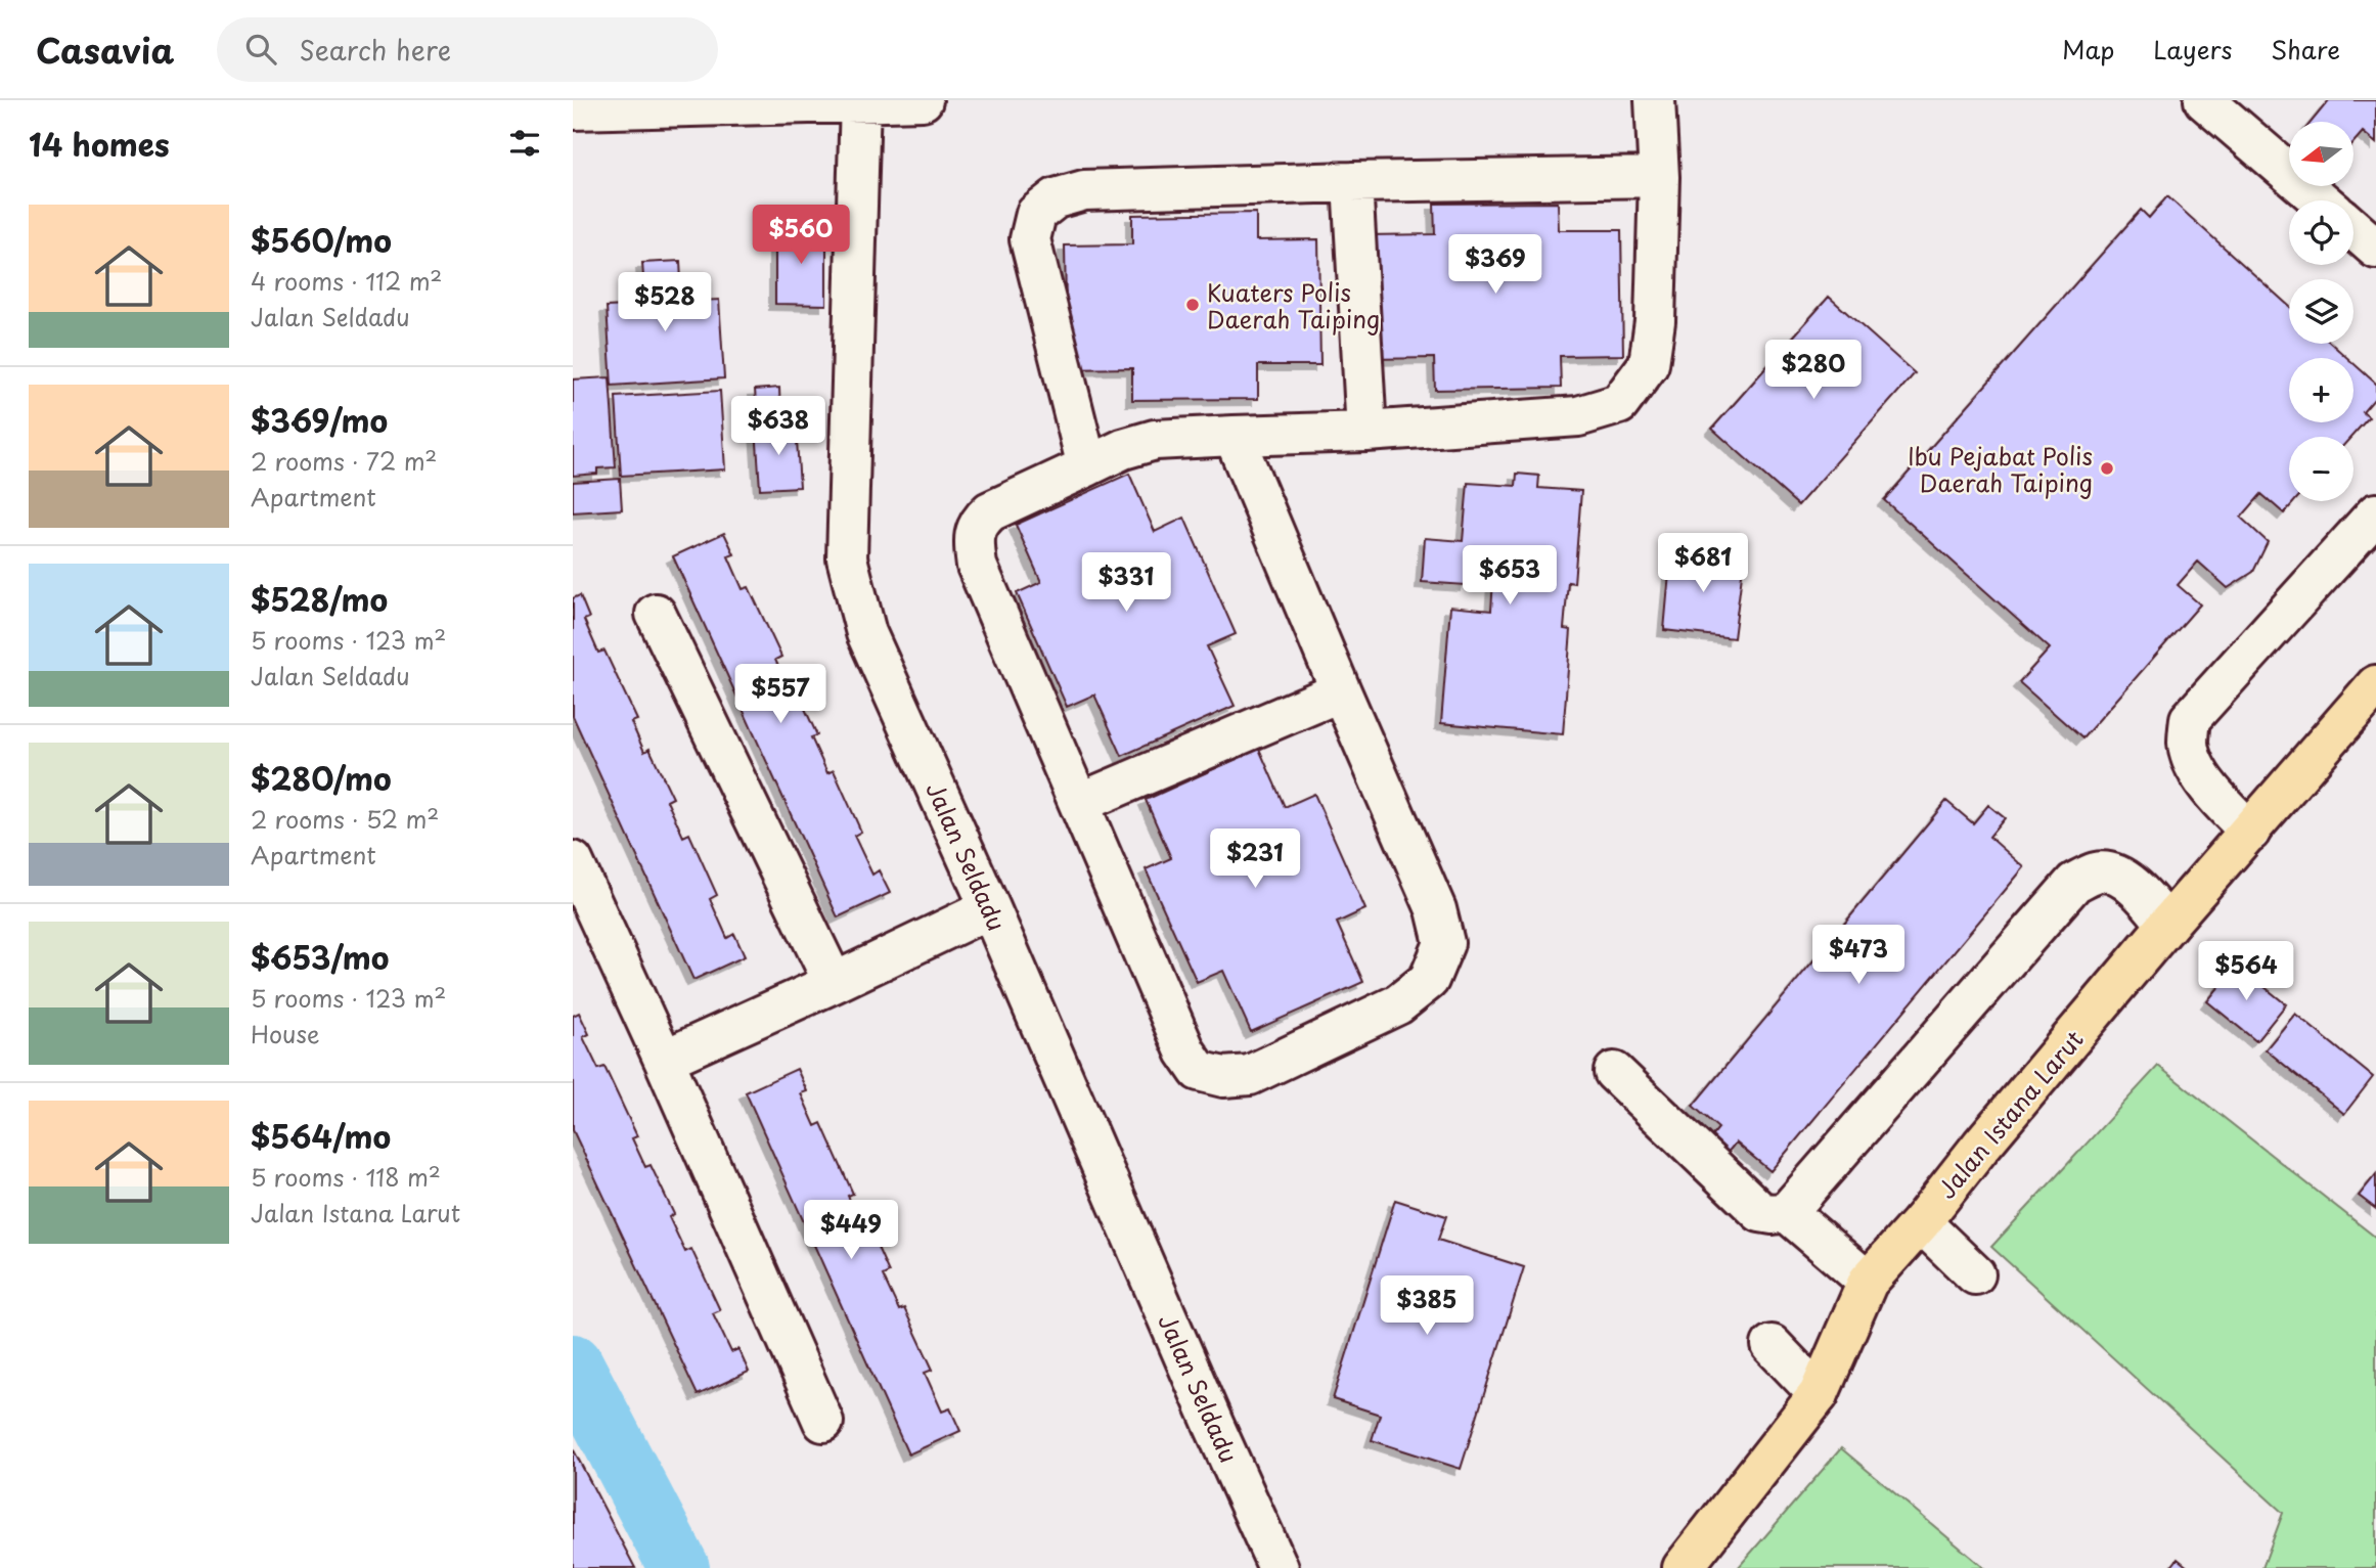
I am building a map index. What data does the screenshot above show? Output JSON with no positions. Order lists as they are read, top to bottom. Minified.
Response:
{"streets":{"main road":["Jalan Istana Larut"],"street":["Jalan Seldadu"]},"places":["Kuaters Polis Daerah Taiping","Ibu Pejabat Polis Daerah Taiping"],"north":"left","page":{"header":"Casavia","search":"Search here","nav":["Map","Layers","Share"],"heading":"14 homes","map_buttons":["+","−"],"list":[{"name":"$560/mo","note":"4 rooms · 112 m² · Jalan Seldadu"},{"name":"$369/mo","note":"2 rooms · 72 m² · Apartment"},{"name":"$528/mo","note":"5 rooms · 123 m² · Jalan Seldadu"},{"name":"$280/mo","note":"2 rooms · 52 m² · Apartment"},{"name":"$653/mo","note":"5 rooms · 123 m² · House"},{"name":"$564/mo","note":"5 rooms · 118 m² · Jalan Istana Larut"}],"price":["$560","$369","$528","$280","$638","$681","$653","$331","$557","$231","$473","$564","$449","$385"]}}
